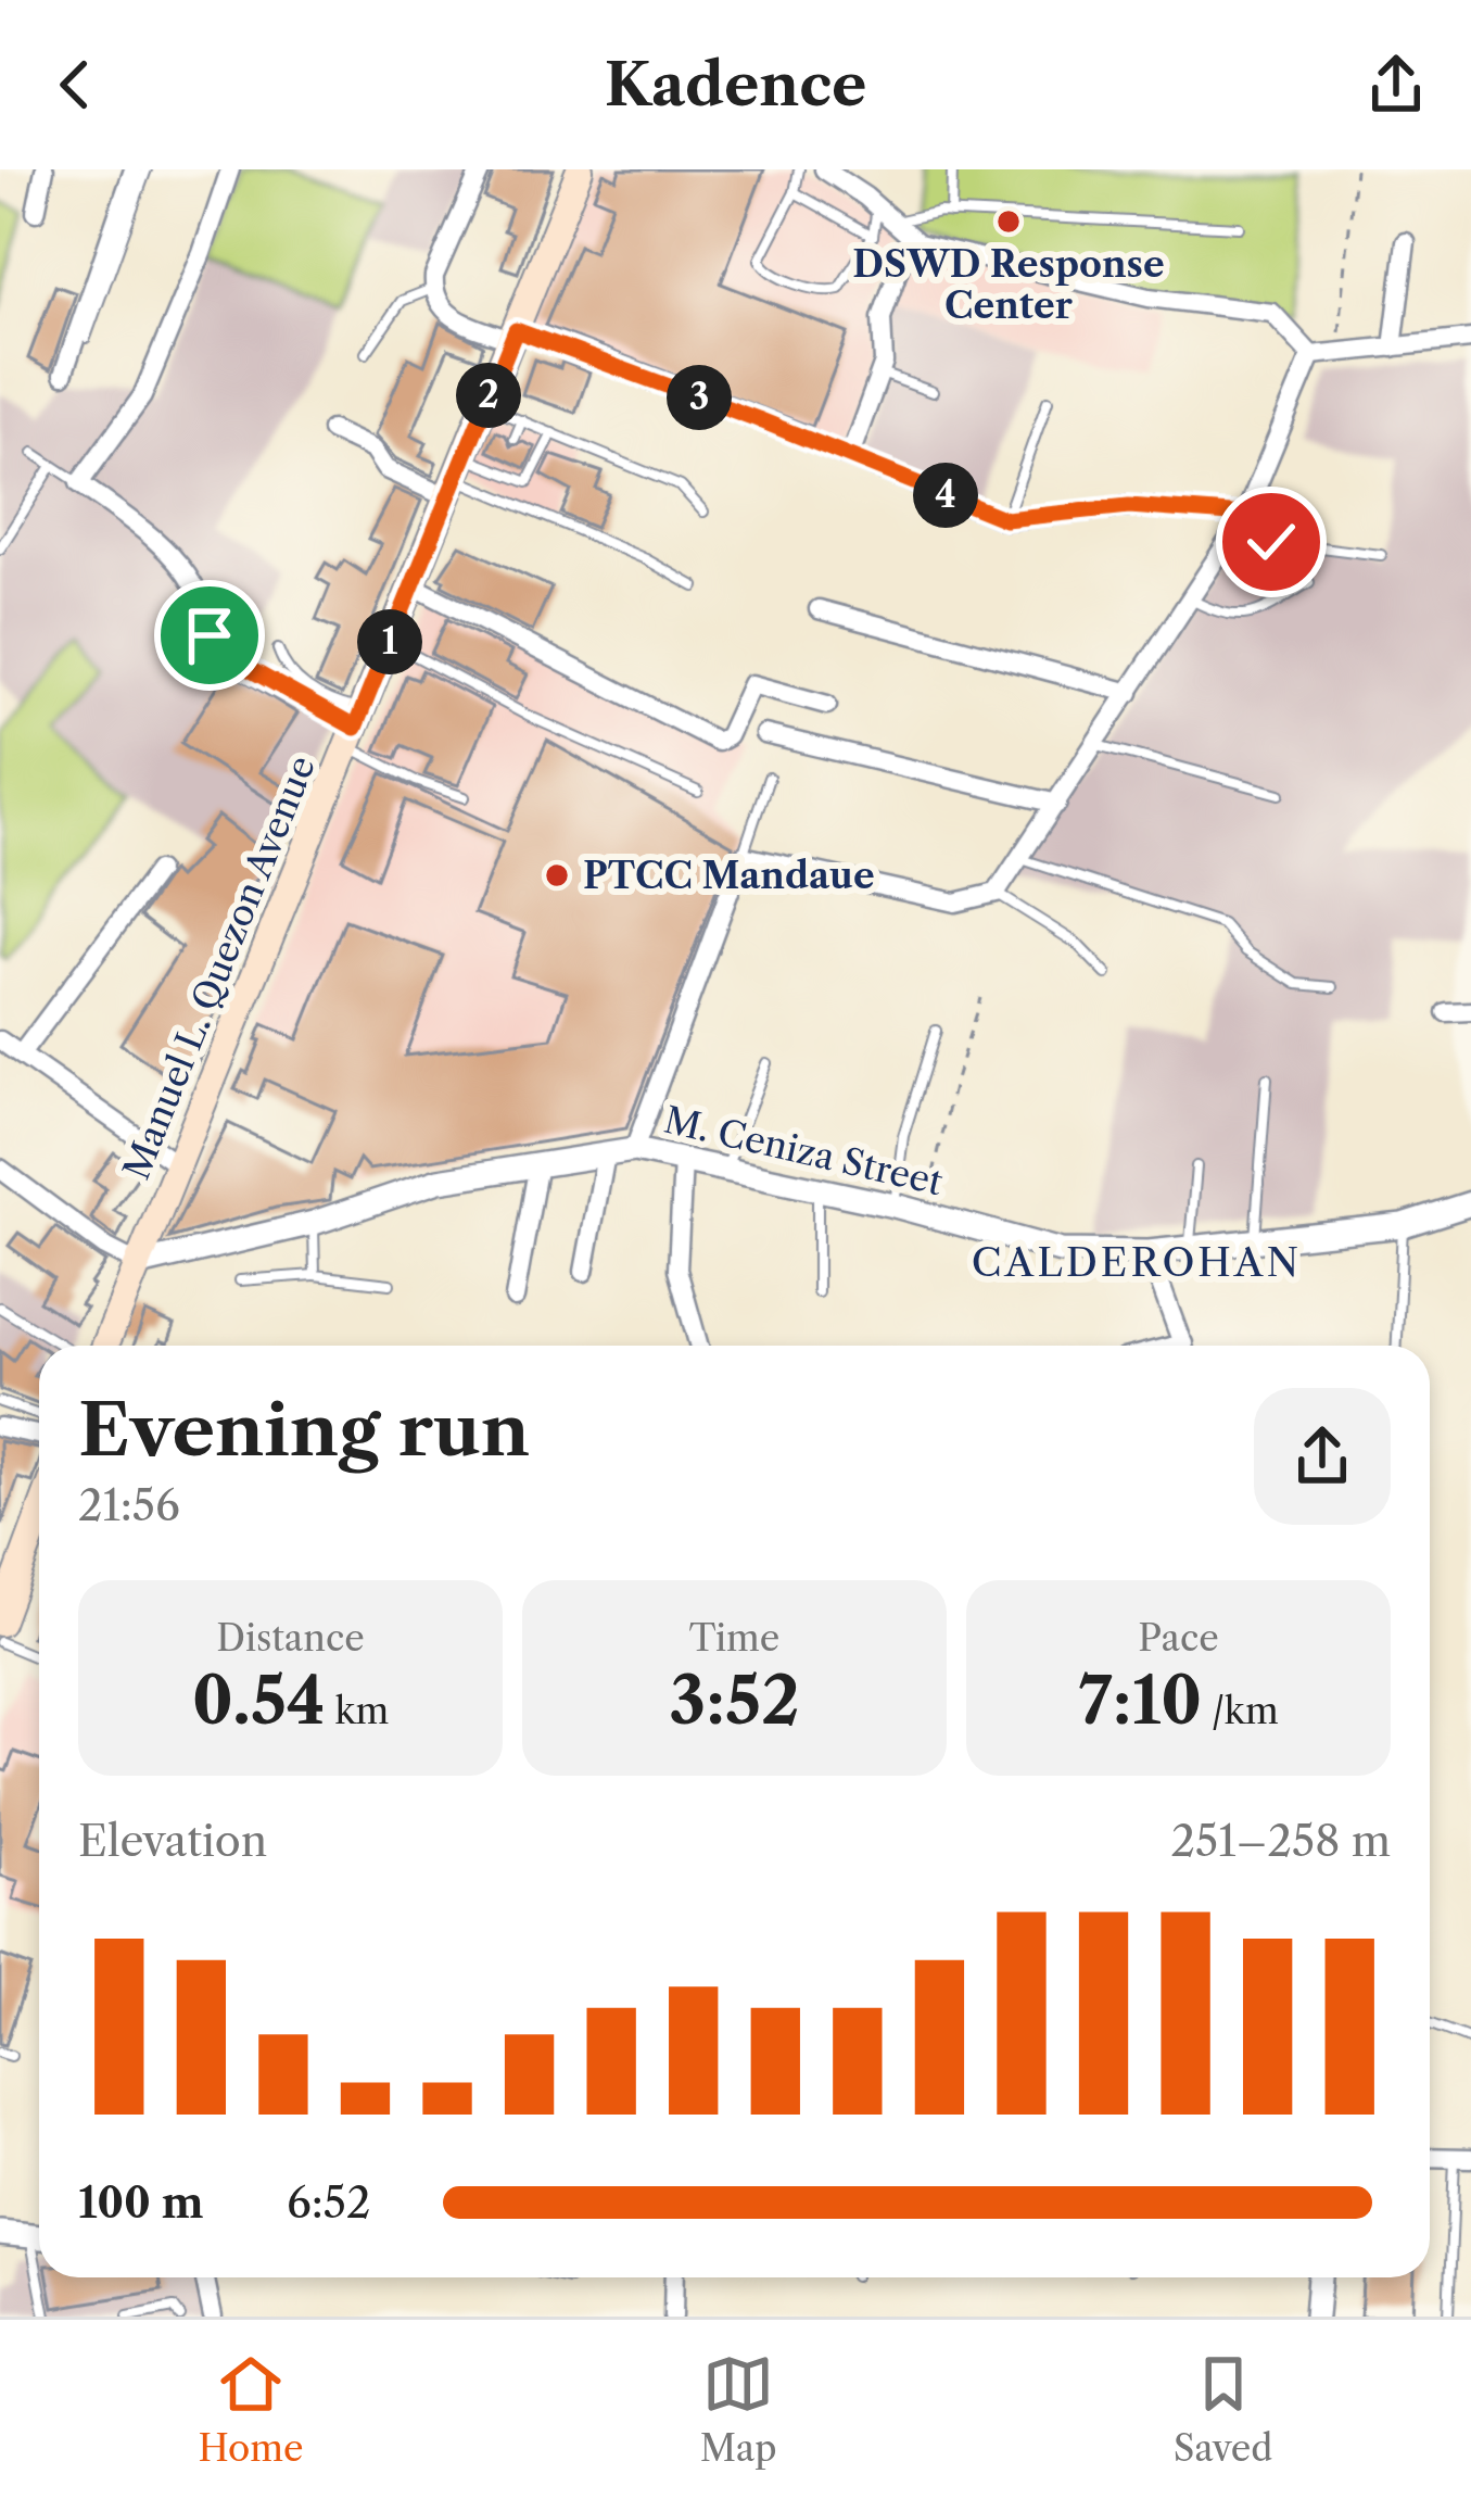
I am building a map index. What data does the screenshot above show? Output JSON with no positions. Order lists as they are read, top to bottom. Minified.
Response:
{"streets":{"main road":["Manuel L. Quezon Avenue"],"street":["M. Ceniza Street"]},"crossings":[["Manuel L. Quezon Avenue","M. Ceniza Street"]],"districts":["CALDEROHAN"],"places":["DSWD Response Center","PTCC Mandaue"],"page":{"header":"Kadence","pins":["2","3","4","1"],"heading":["Evening run","21:56"],"stats":[["Distance","0.54 km"],["Time","3:52"],["Pace","7:10 /km"]],"chart":["Elevation","251–258 m"],"list":[{"name":"100 m","note":"6:52"}],"tabs":["Home","Map","Saved"]}}
